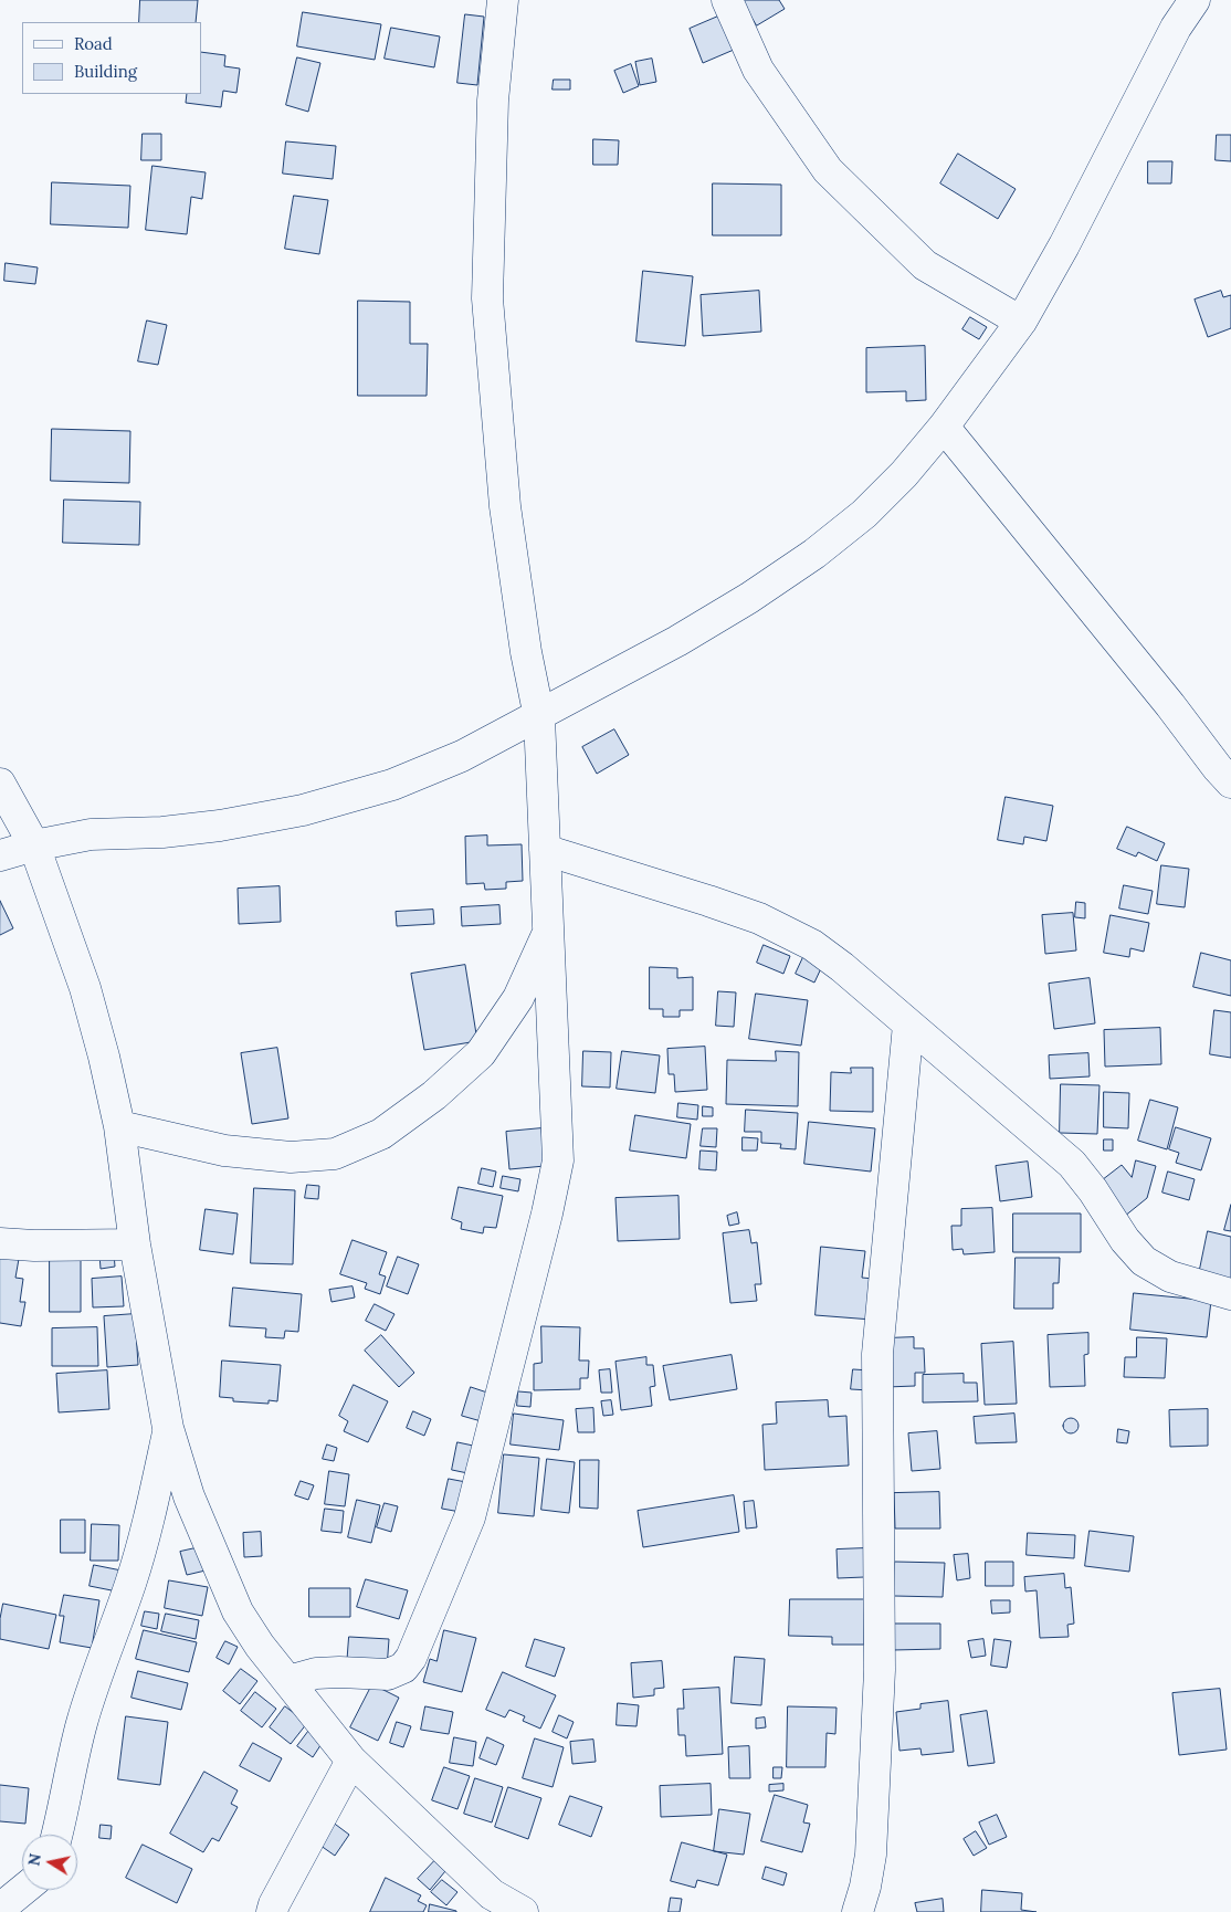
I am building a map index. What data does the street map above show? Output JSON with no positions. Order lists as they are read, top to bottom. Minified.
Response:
{"legend":["Road","Building"],"north":"left"}
